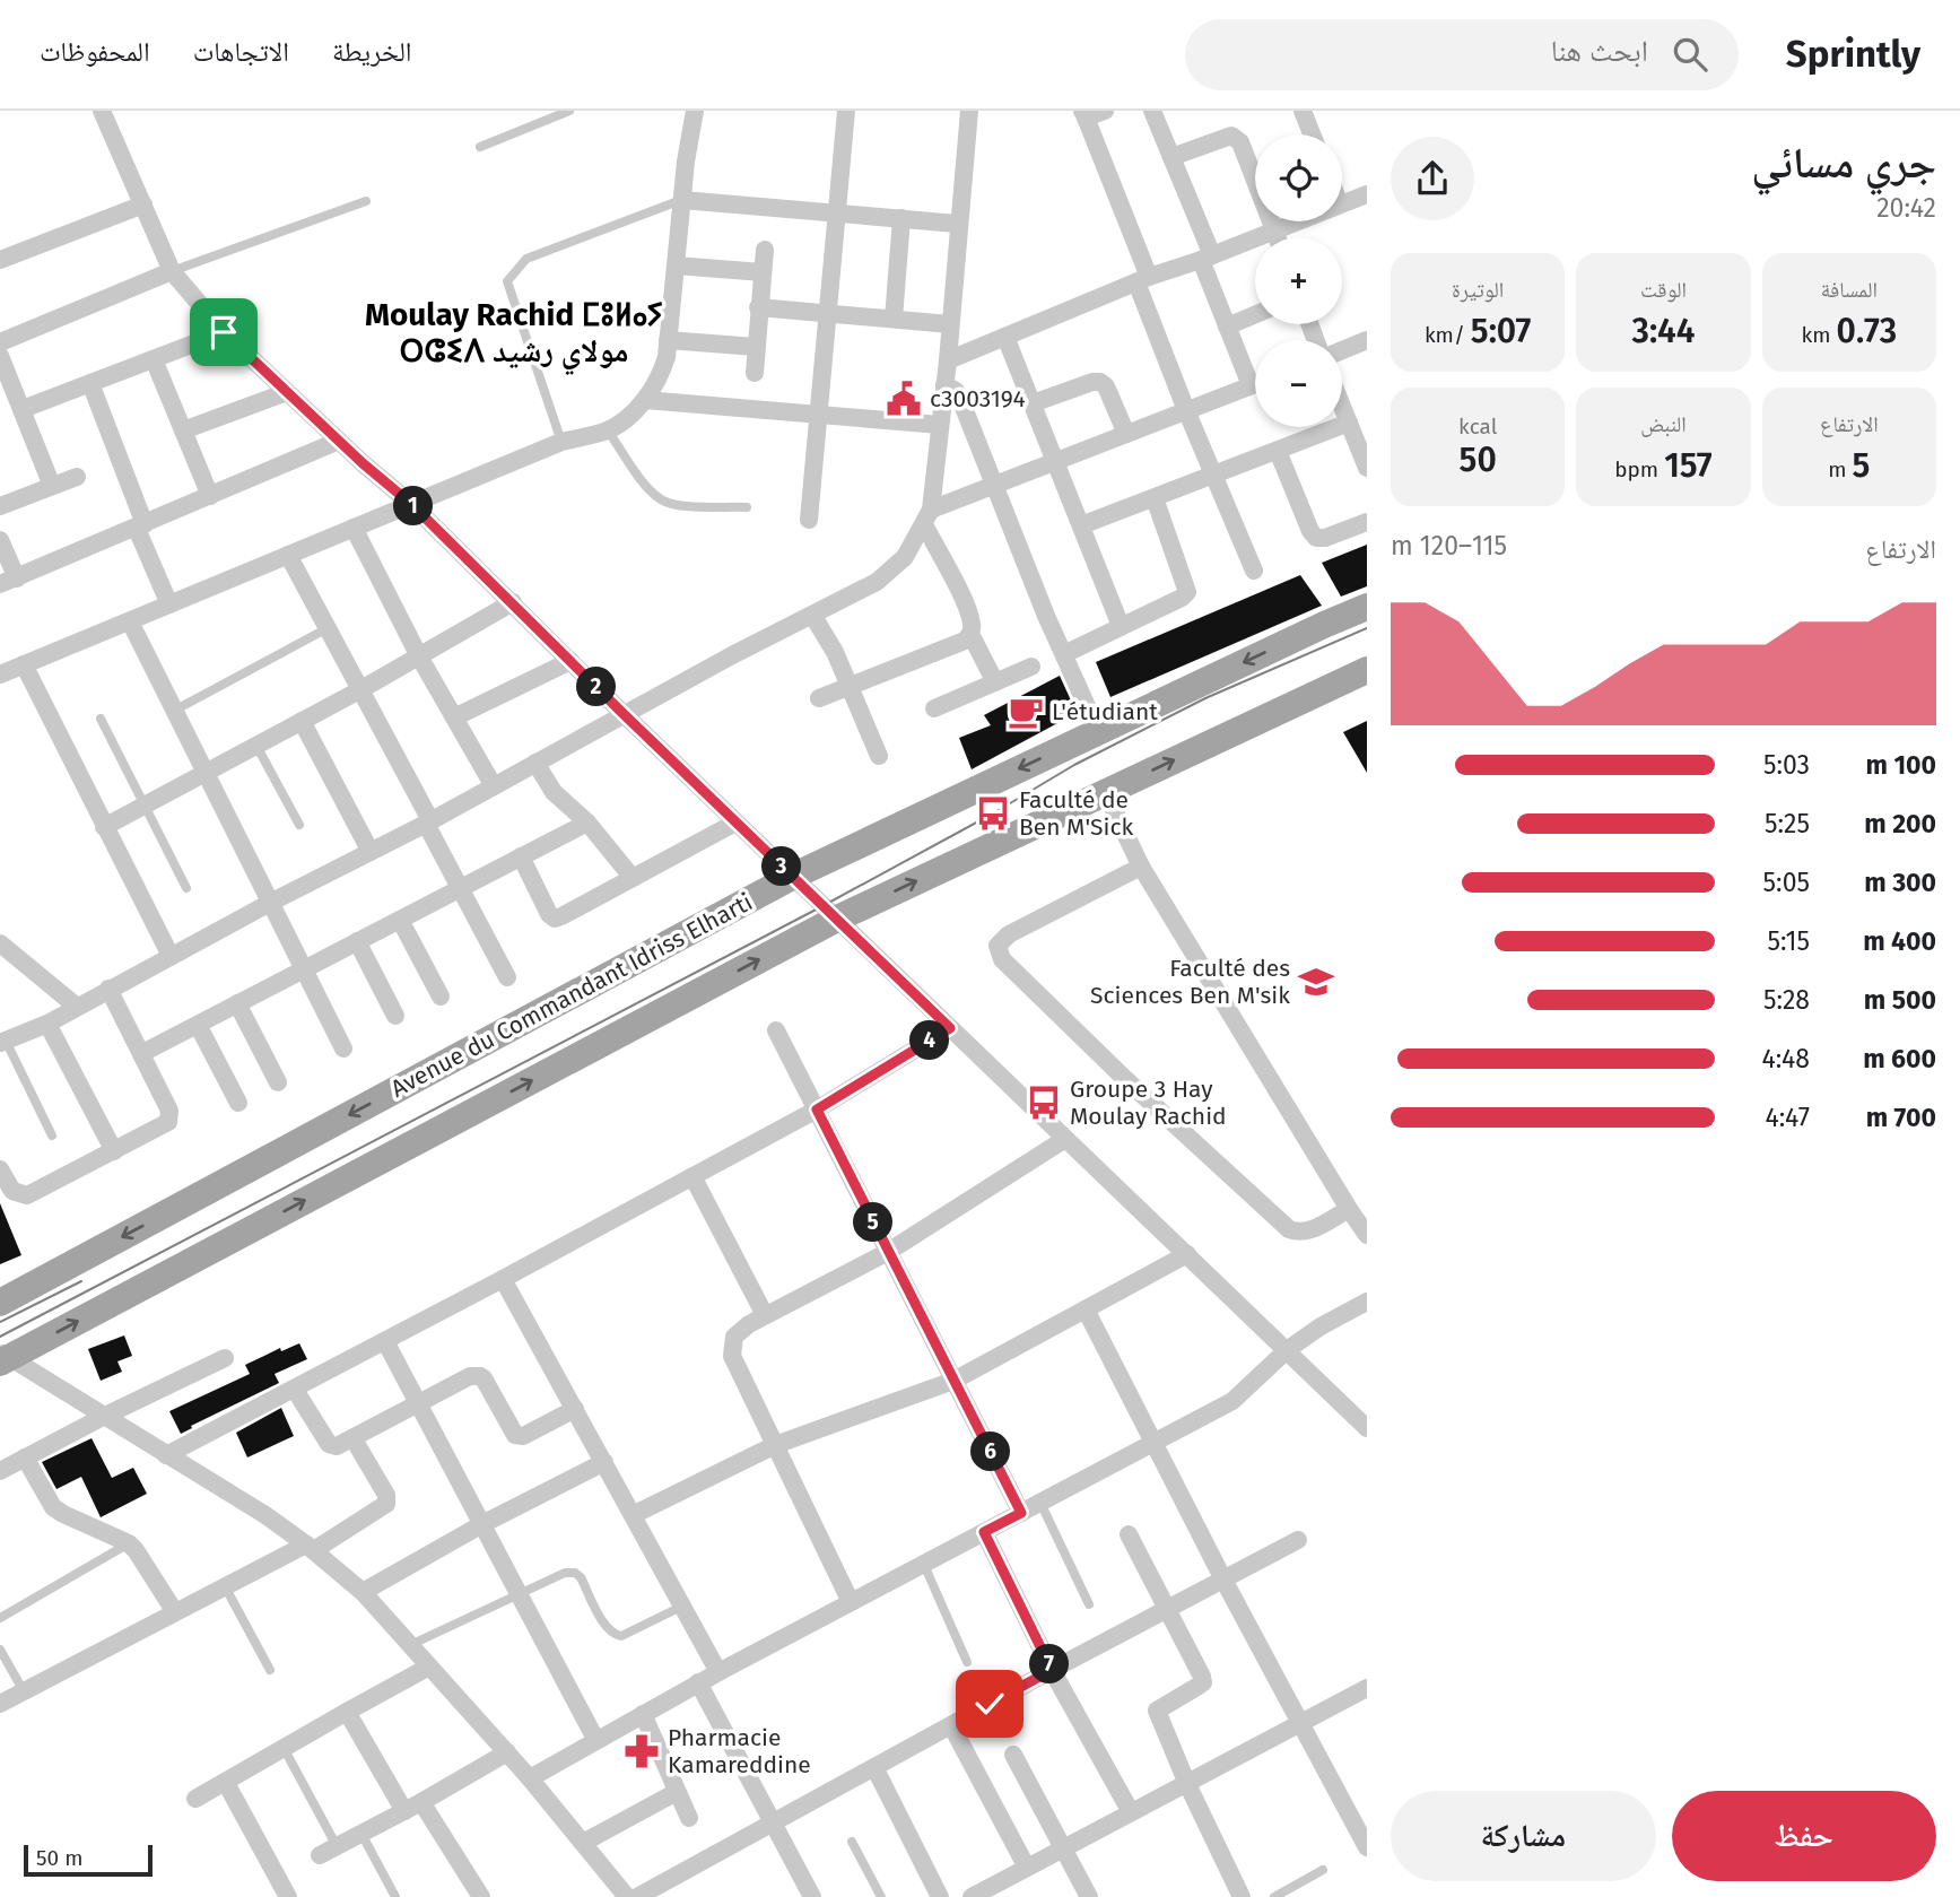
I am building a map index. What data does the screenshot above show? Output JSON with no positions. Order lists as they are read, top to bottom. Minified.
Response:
{"streets":{"main road":["Avenue du Commandant Idriss Elharti"]},"districts":["Moulay Rachid ⵎⵓⵍⴰⵢ ⵔⵛⵉⴷ مولاي رشيد"],"places":{"public building":["c3003194"],"cafe":["L'étudiant"],"bus stop":["Faculté de Ben M'Sick","Groupe 3 Hay Moulay Rachid"],"school or university":["Faculté des Sciences Ben M'sik"],"pharmacy":["Pharmacie Kamareddine"]},"scale_bar":"50 m","page":{"header":"Sprintly","search":"ابحث هنا","nav":["الخريطة","الاتجاهات","المحفوظات"],"heading":["جري مسائي","20:42"],"map_buttons":["+","−"],"stats":[["المسافة","0.73 km"],["الوقت","3:44"],["الوتيرة","5:07 /km"],["الارتفاع","5 m"],["النبض","157 bpm"],["kcal","50"]],"pins":["1","2","3","4","5","6","7"],"chart":["الارتفاع","115–120 m"],"list":[{"name":"100 m","note":"5:03"},{"name":"200 m","note":"5:25"},{"name":"300 m","note":"5:05"},{"name":"400 m","note":"5:15"},{"name":"500 m","note":"5:28"},{"name":"600 m","note":"4:48"},{"name":"700 m","note":"4:47"}],"buttons":["حفظ","مشاركة"],"scale":"50 m"}}
